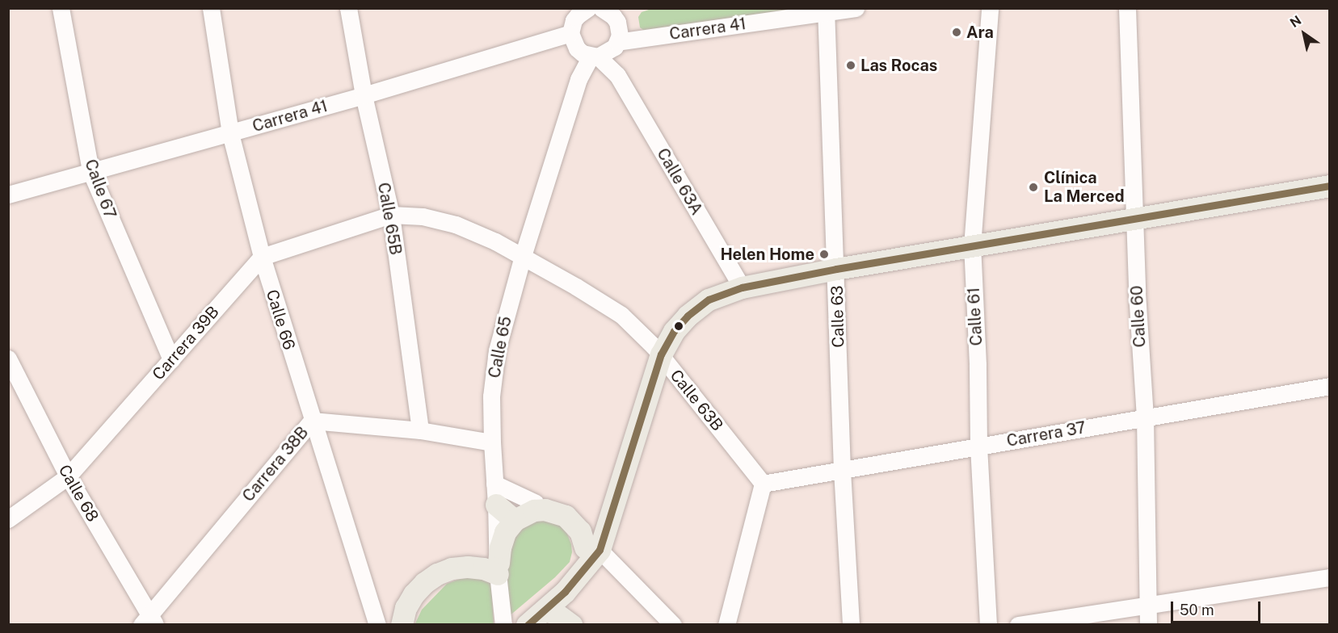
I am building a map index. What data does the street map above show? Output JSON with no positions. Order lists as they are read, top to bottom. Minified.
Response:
{"streets":{"street":["Carrera 41","Calle 63A","Calle 67","Calle 65B","Calle 63","Calle 61","Calle 60","Calle 66","Carrera 39B","Calle 65","Calle 63B","Carrera 37","Carrera 38B","Calle 68"]},"crossings":[["Carrera 41","Calle 63A"],["Carrera 41","Calle 67"],["Carrera 41","Calle 65B"],["Carrera 41","Calle 63"],["Carrera 41","Calle 66"],["Carrera 41","Calle 65"],["Calle 63A","Calle 65"],["Calle 67","Carrera 39B"],["Calle 65B","Calle 63B"],["Calle 65B","Carrera 38B"],["Calle 63","Carrera 37"],["Calle 61","Carrera 37"],["Calle 60","Carrera 37"],["Calle 66","Carrera 39B"],["Calle 66","Carrera 38B"],["Carrera 39B","Calle 68"],["Calle 65","Calle 63B"],["Calle 65","Carrera 38B"],["Calle 63B","Carrera 37"],["Carrera 38B","Calle 68"]],"places":["Ara","Las Rocas","Clínica La Merced","Helen Home"],"scale_bar":"50 m","north":"top left"}
